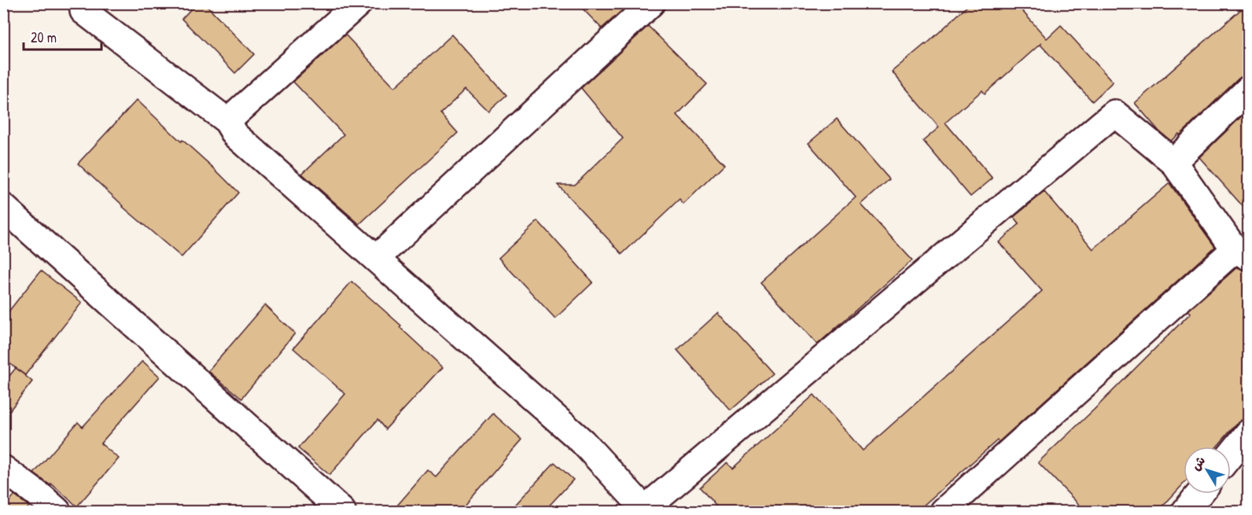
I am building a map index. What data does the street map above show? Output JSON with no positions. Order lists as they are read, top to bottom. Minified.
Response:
{"scale_bar":"20 m","north":"top left"}
